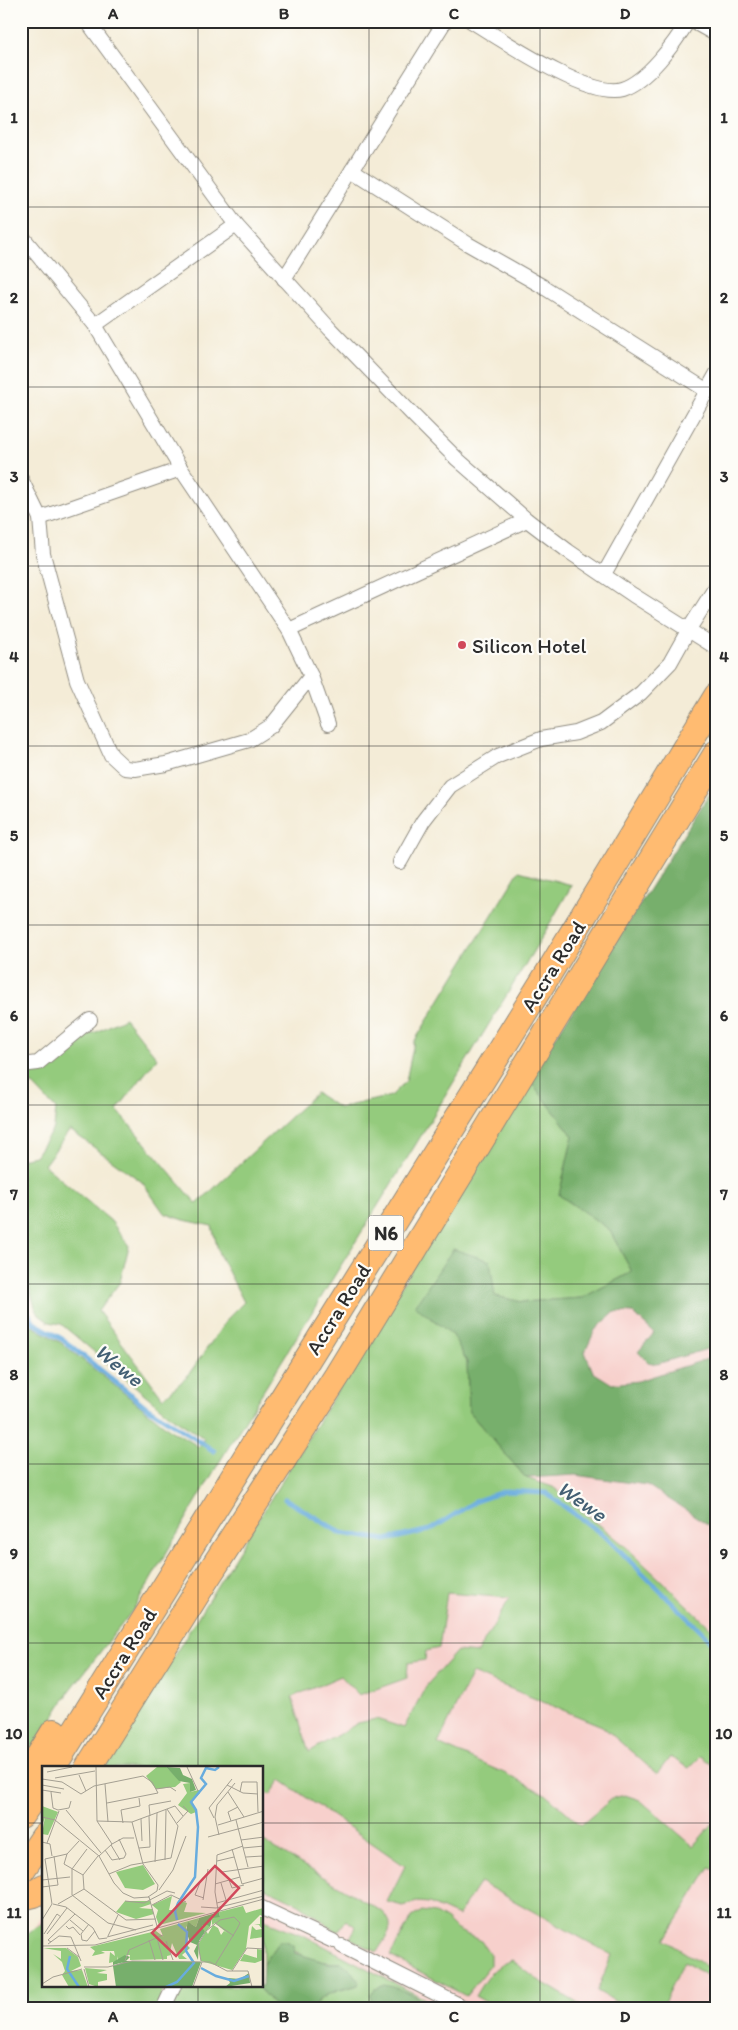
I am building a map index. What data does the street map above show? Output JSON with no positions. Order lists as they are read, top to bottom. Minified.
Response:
{"streets":{"highway":["Accra Road","N6"]},"water":["Wewe"],"places":["Silicon Hotel"],"grid":{"columns":["A","B","C","D"],"rows":["1","2","3","4","5","6","7","8","9","10","11"]}}
